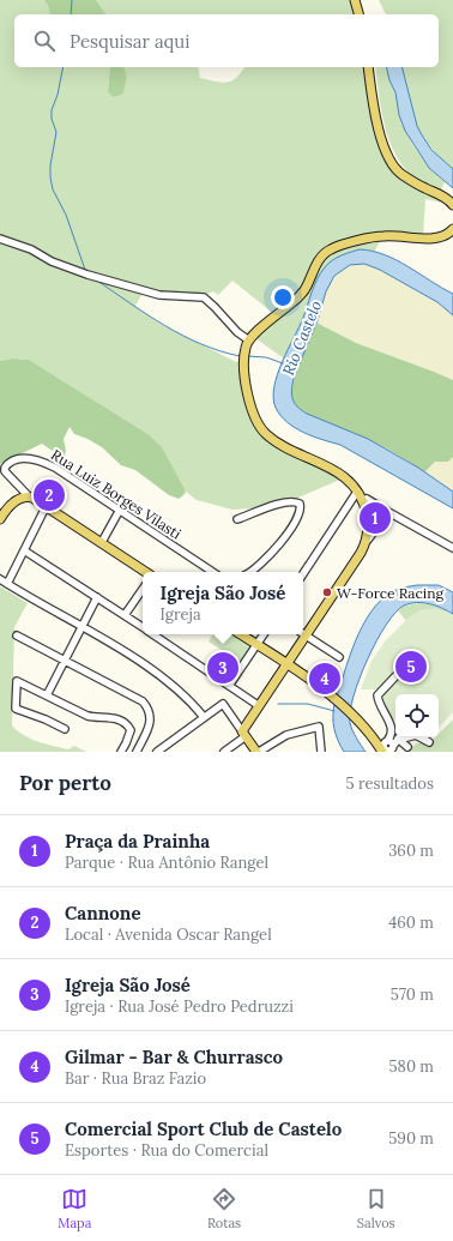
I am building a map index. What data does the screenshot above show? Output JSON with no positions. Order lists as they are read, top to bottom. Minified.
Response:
{"streets":{"street":["Rua Luiz Borges Vilasti"]},"water":["Rio Castelo"],"places":["W-Force Racing"],"page":{"search":"Pesquisar aqui","pins":["2","1","5","3","4"],"popup":["Igreja São José","Igreja"],"heading":["Por perto","5 resultados"],"list":[{"mark":"1","name":"Praça da Prainha","note":"Parque · Rua Antônio Rangel","value":"360 m"},{"mark":"2","name":"Cannone","note":"Local · Avenida Oscar Rangel","value":"460 m"},{"mark":"3","name":"Igreja São José","note":"Igreja · Rua José Pedro Pedruzzi","value":"570 m"},{"mark":"4","name":"Gilmar - Bar & Churrasco","note":"Bar · Rua Braz Fazio","value":"580 m"},{"mark":"5","name":"Comercial Sport Club de Castelo","note":"Esportes · Rua do Comercial","value":"590 m"}],"nav":["Mapa","Rotas","Salvos"]}}
